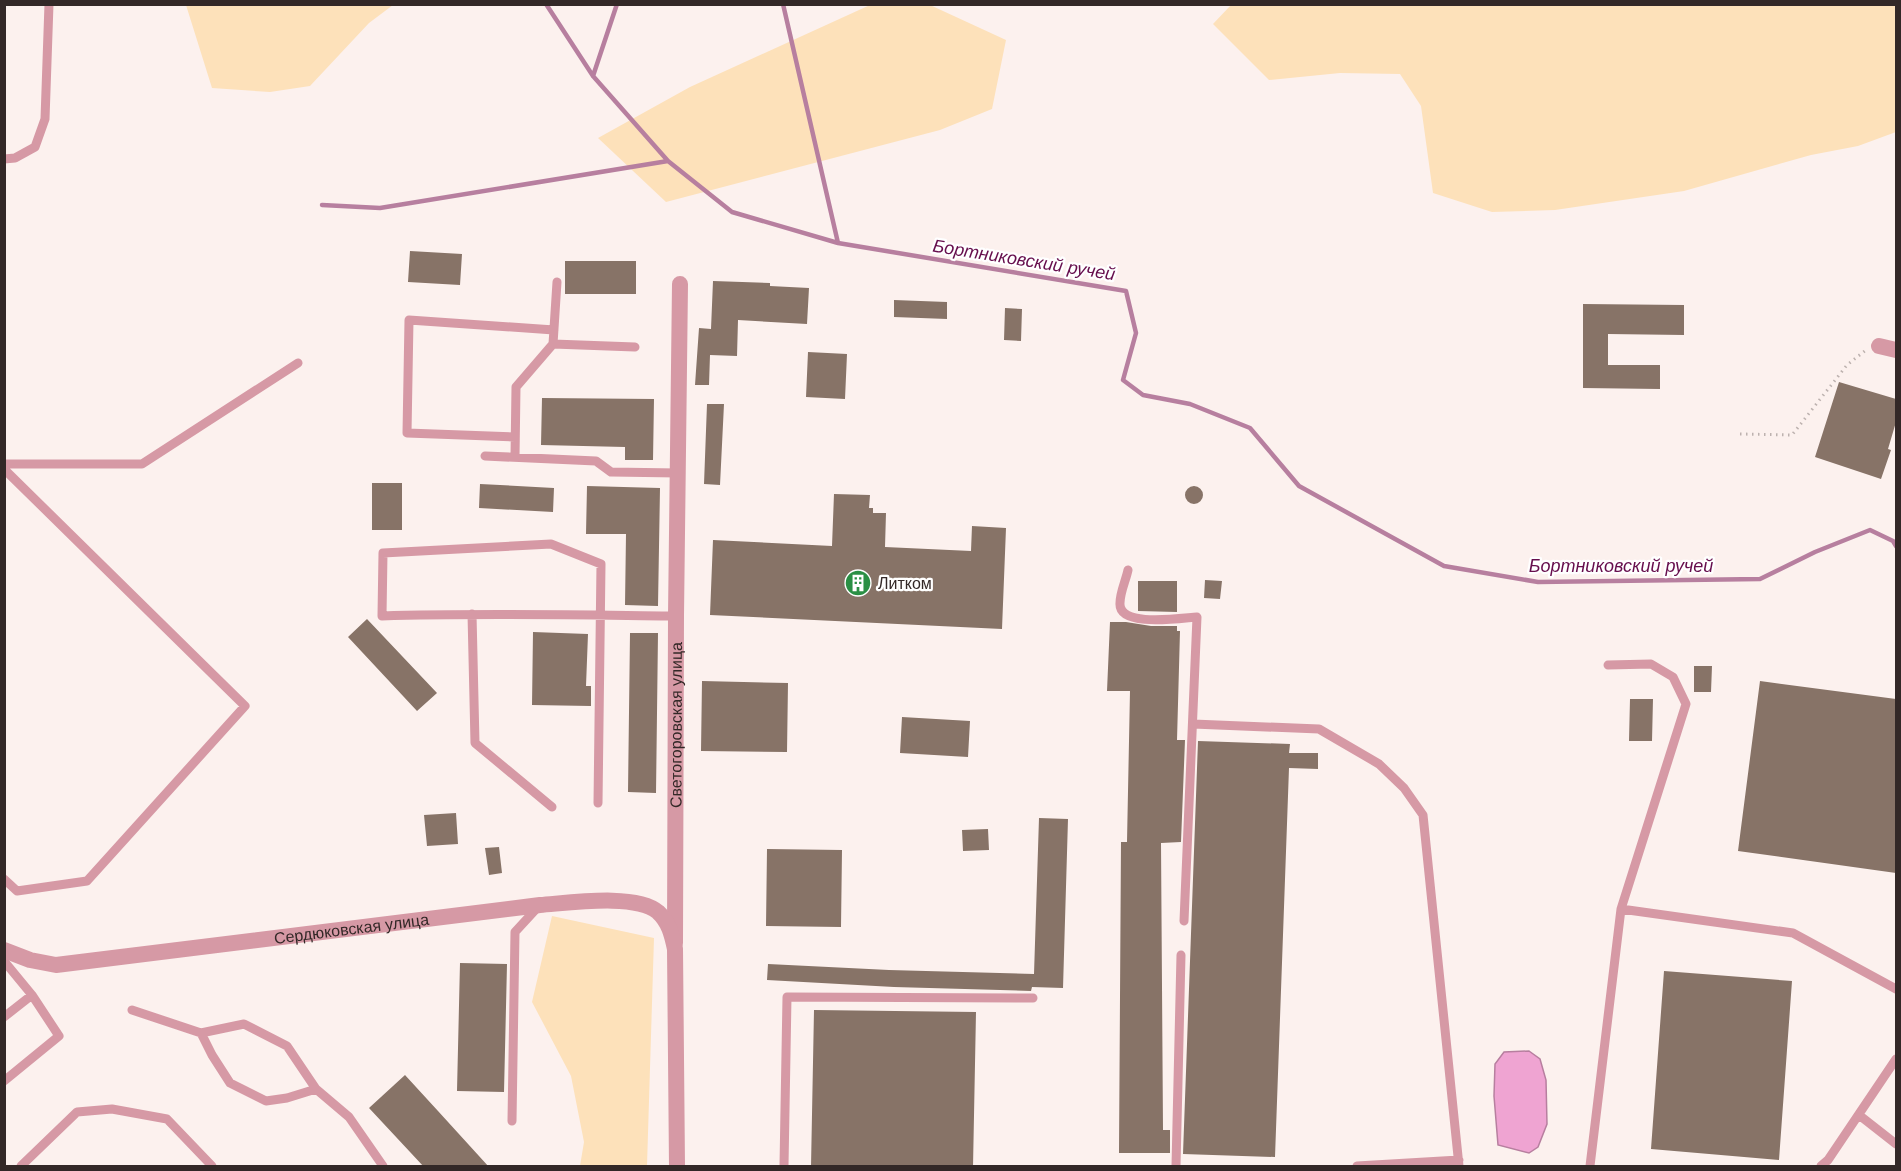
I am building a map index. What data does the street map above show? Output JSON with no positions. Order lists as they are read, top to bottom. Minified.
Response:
{"streets":{"street":["Светогоровская улица","Сердюковская улица"]},"crossings":[["Светогоровская улица","Сердюковская улица"]],"water":["Бортниковский ручей"],"places":{"building":["Литком"]}}
